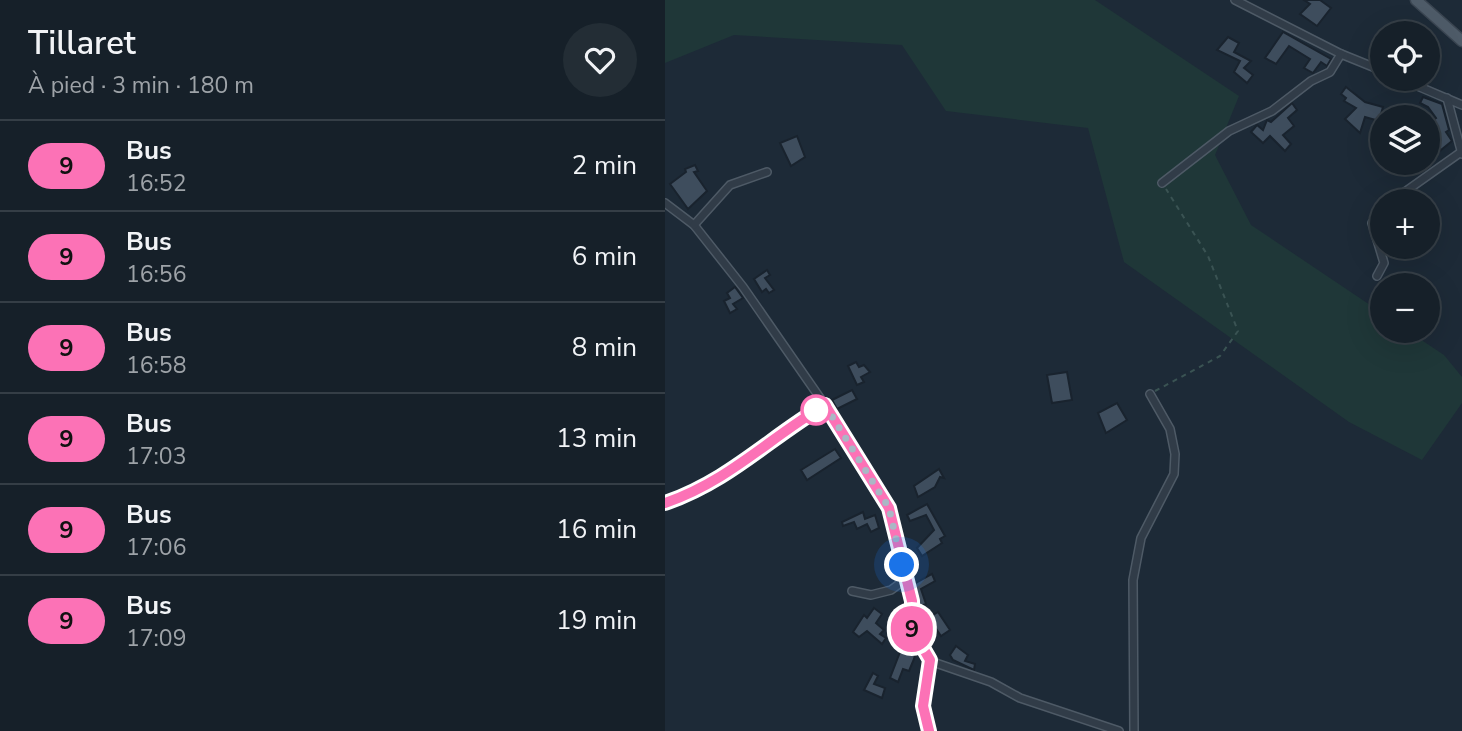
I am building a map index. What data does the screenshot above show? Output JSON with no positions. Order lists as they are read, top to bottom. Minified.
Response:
{"lines":["bus line 9"],"page":{"heading":["Tillaret","À pied · 3 min · 180 m"],"on_map":"9","map_buttons":["+","−"],"list":[{"mark":"9","name":"Bus","note":"16:52","value":"2 min"},{"mark":"9","name":"Bus","note":"16:56","value":"6 min"},{"mark":"9","name":"Bus","note":"16:58","value":"8 min"},{"mark":"9","name":"Bus","note":"17:03","value":"13 min"},{"mark":"9","name":"Bus","note":"17:06","value":"16 min"},{"mark":"9","name":"Bus","note":"17:09","value":"19 min"}]}}
